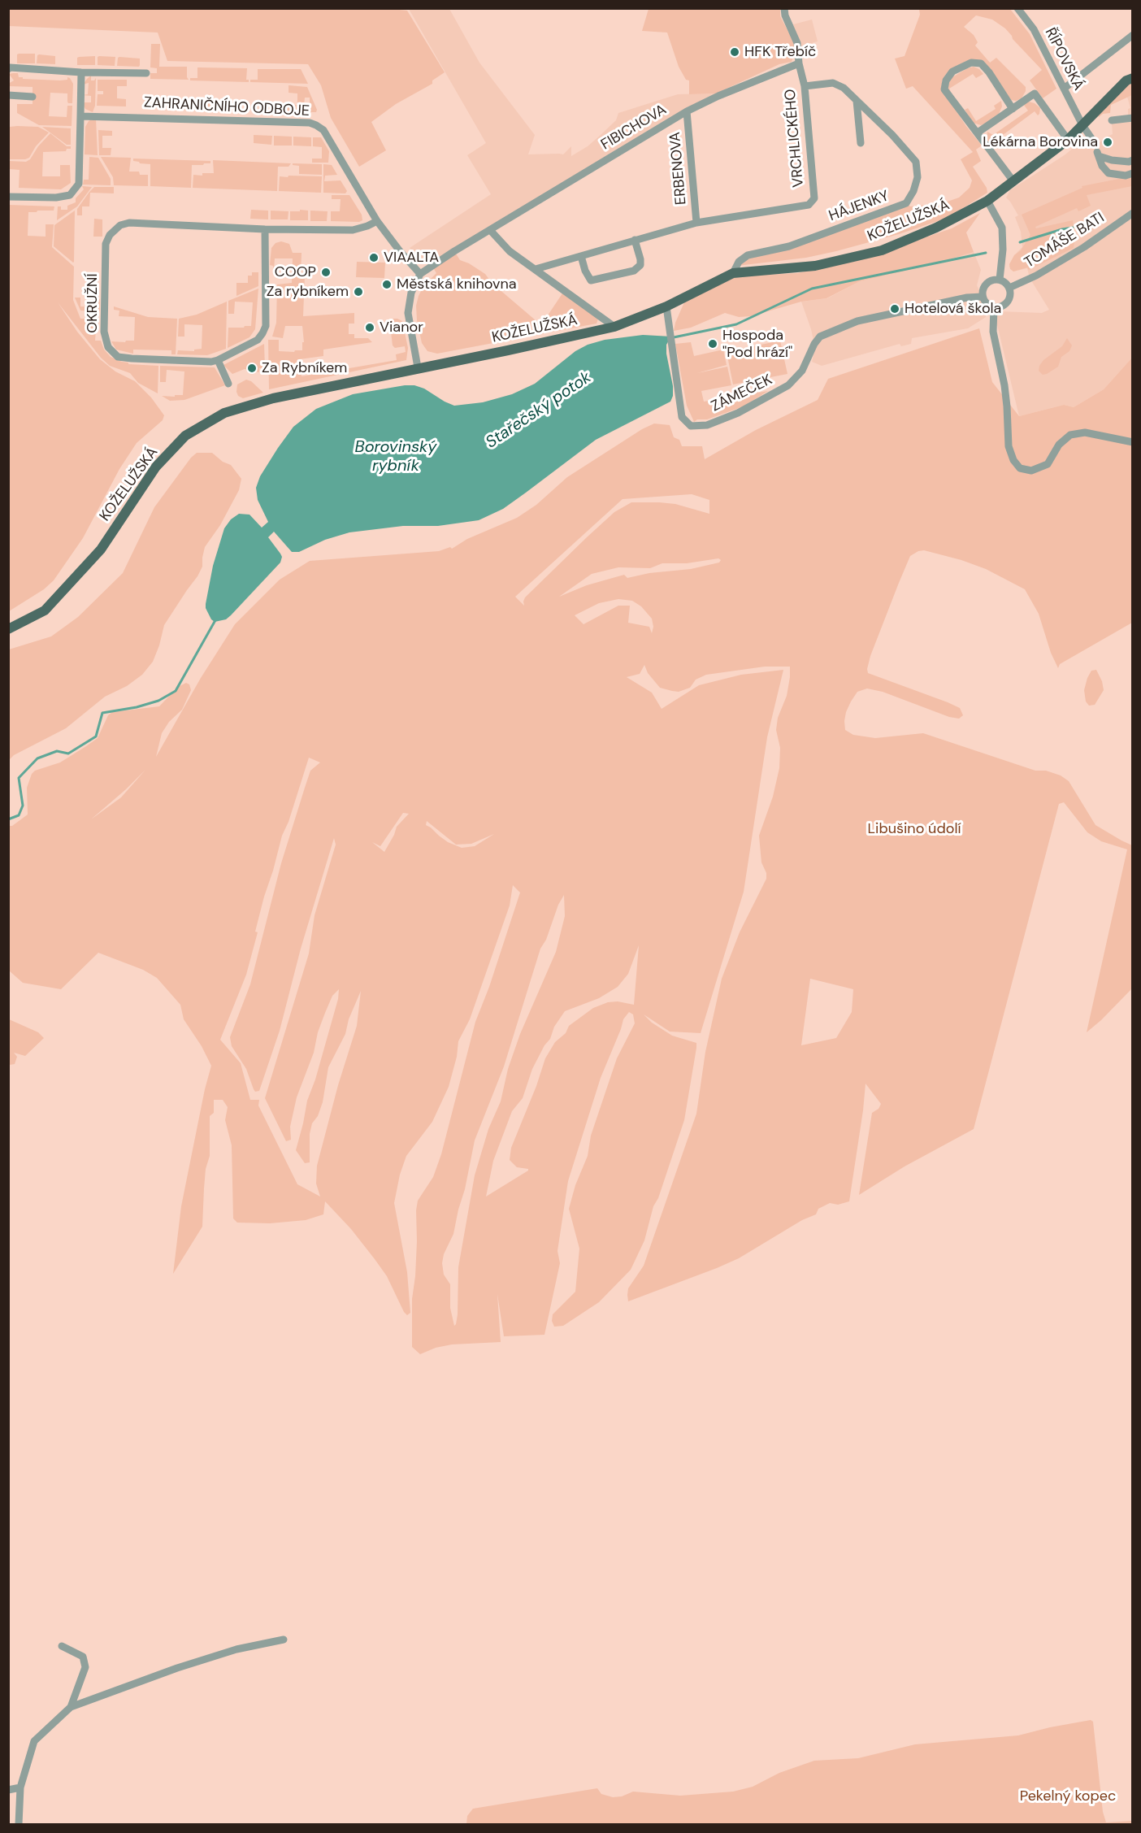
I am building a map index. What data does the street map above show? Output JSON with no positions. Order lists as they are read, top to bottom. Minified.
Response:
{"streets":{"main road":["KOŽELUŽSKÁ"],"street":["ŘÍPOVSKÁ","ZAHRANIČNÍHO ODBOJE","FIBICHOVA","VRCHLICKÉHO","ERBENOVA","HÁJENKY","TOMÁŠE BATI","OKRUŽNÍ","ZÁMEČEK"]},"crossings":[["ŘÍPOVSKÁ","KOŽELUŽSKÁ"],["ZAHRANIČNÍHO ODBOJE","OKRUŽNÍ"],["FIBICHOVA","VRCHLICKÉHO"],["FIBICHOVA","ERBENOVA"],["VRCHLICKÉHO","ERBENOVA"],["VRCHLICKÉHO","HÁJENKY"],["HÁJENKY","KOŽELUŽSKÁ"],["KOŽELUŽSKÁ","TOMÁŠE BATI"],["KOŽELUŽSKÁ","ZÁMEČEK"],["TOMÁŠE BATI","ZÁMEČEK"]],"water":["Stařečský potok","Borovinský rybník"],"parks":["Libušino údolí","Pekelný kopec"],"places":["HFK Třebíč","Lékárna Borovina","VIAALTA","COOP","Městská knihovna","Za rybníkem","Hotelová škola","Vianor","Hospoda \"Pod hrází\"","Za Rybníkem"]}
